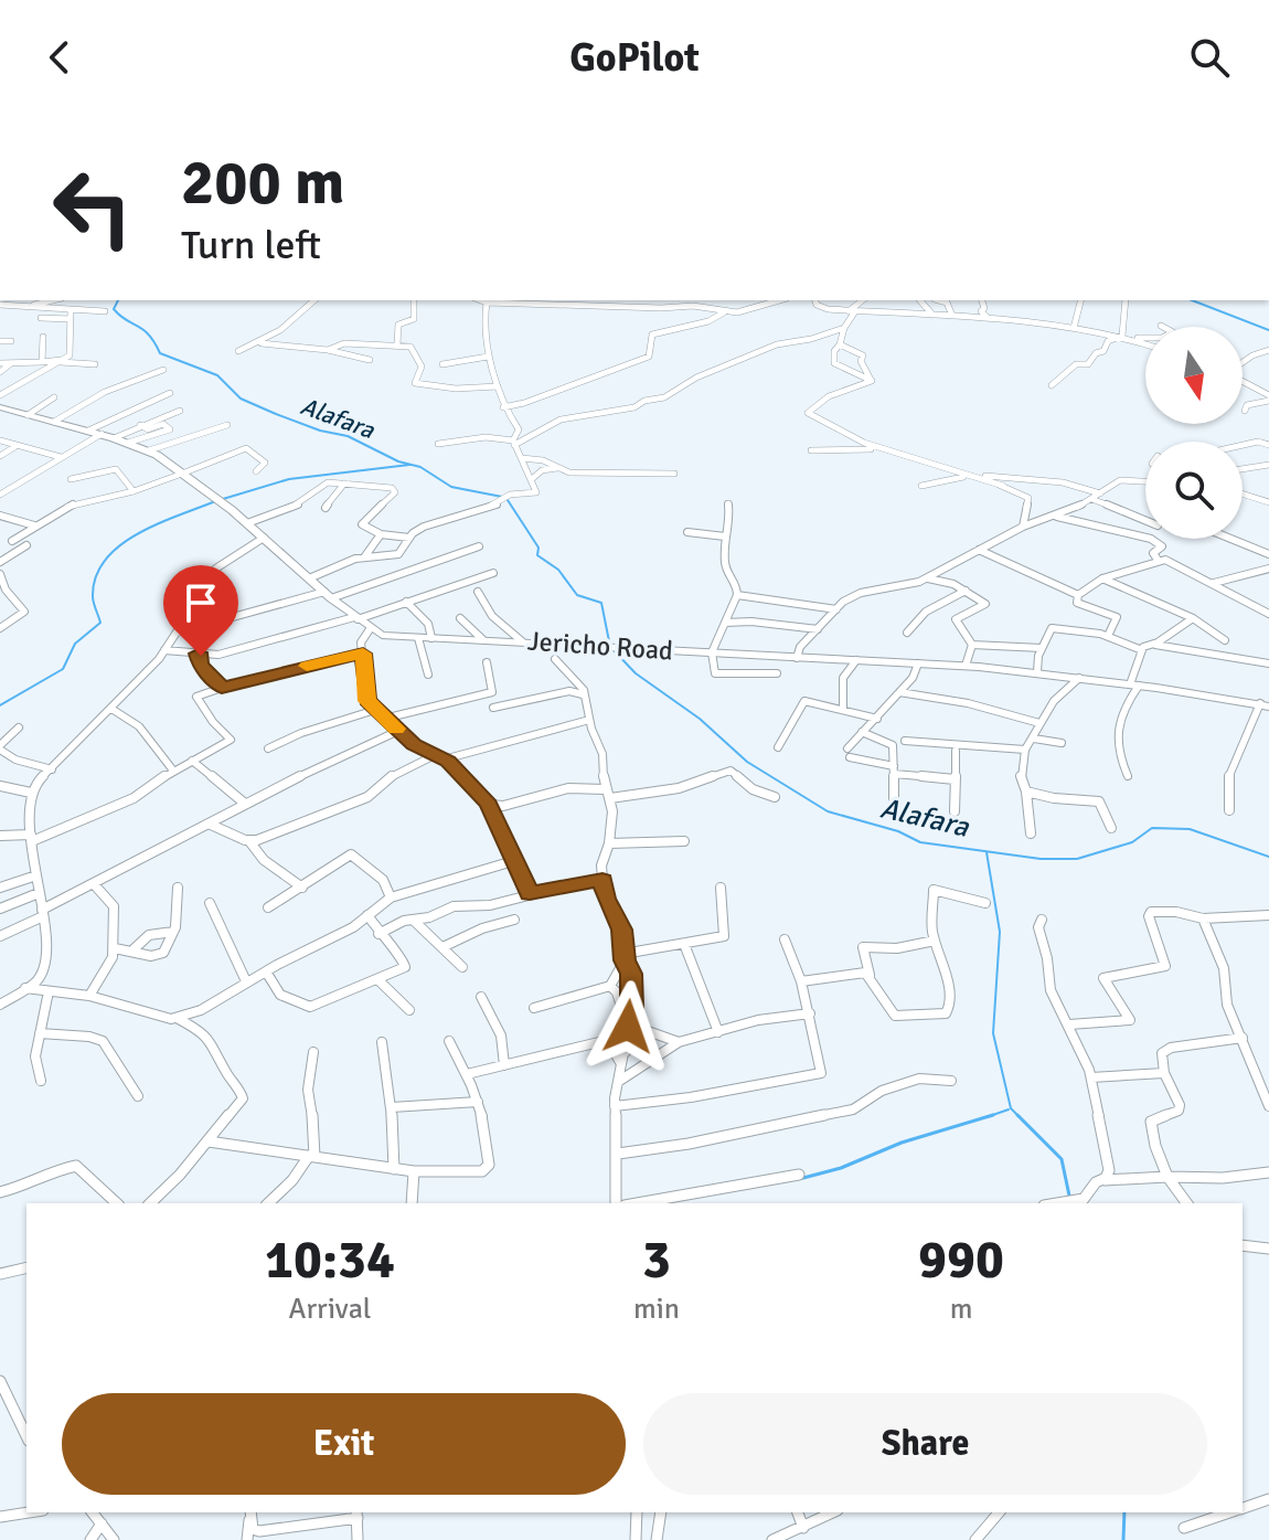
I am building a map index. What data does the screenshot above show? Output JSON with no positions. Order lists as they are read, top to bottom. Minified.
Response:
{"streets":{"street":["Jericho Road"]},"water":["Alafara"],"north":"bottom","page":{"header":"GoPilot","turn":["200 m","Turn left"],"eta":["10:34","Arrival","3","min","990","m"],"buttons":["Exit","Share"]}}
